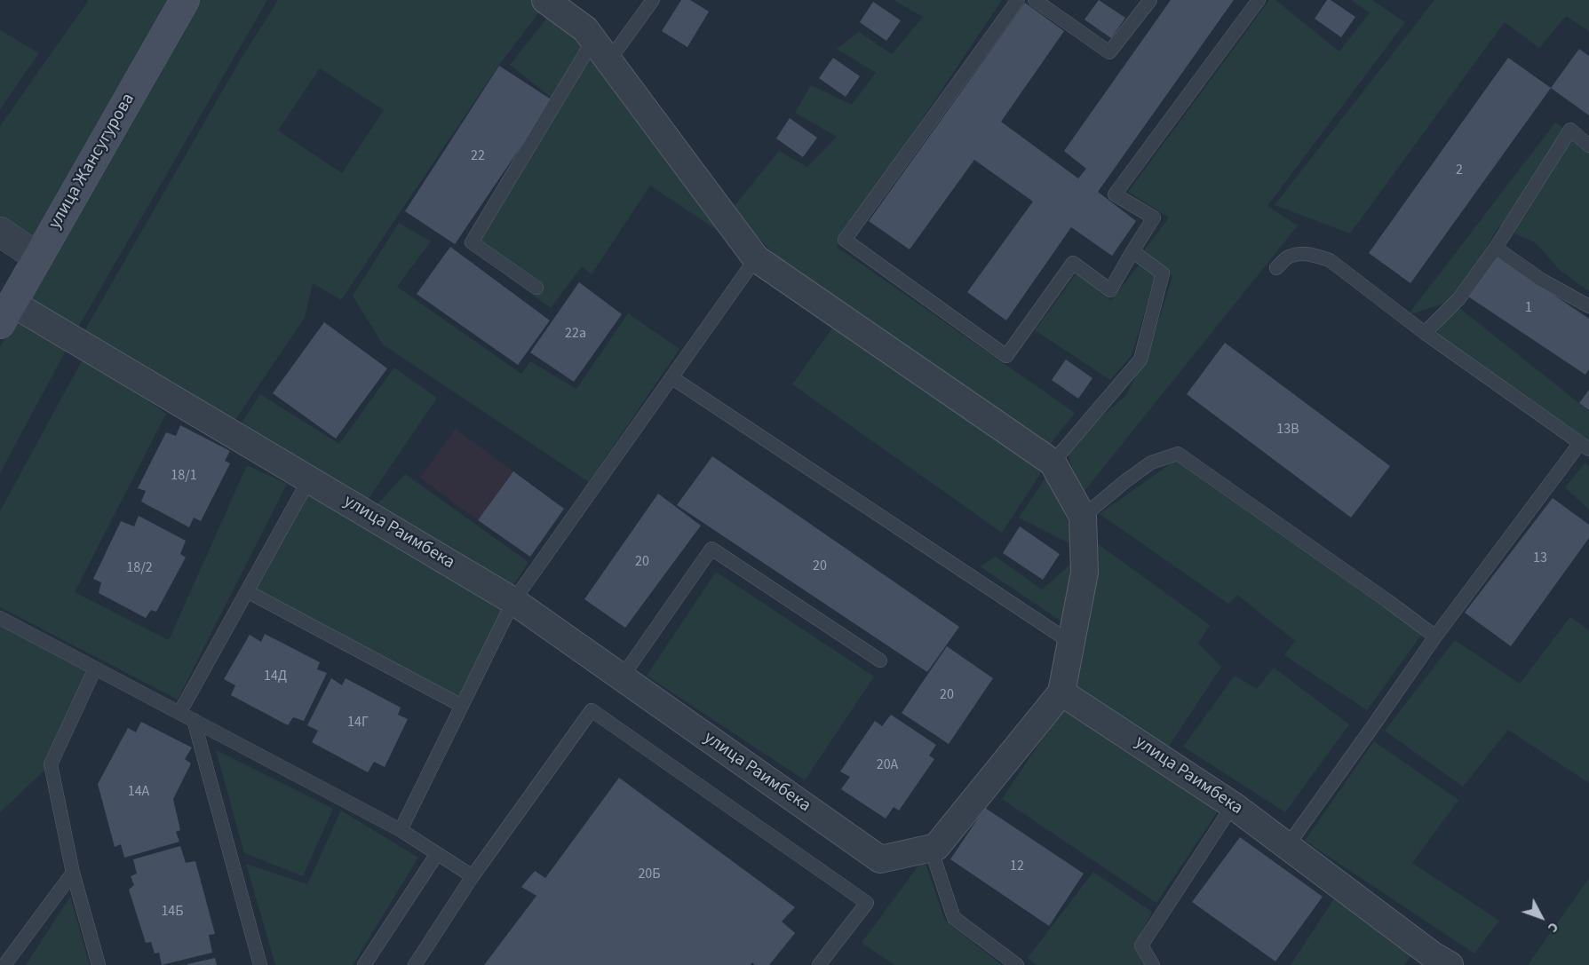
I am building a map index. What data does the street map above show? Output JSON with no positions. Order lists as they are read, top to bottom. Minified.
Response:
{"streets":{"main road":["улица Жансугурова"],"street":["улица Раимбека"]},"crossings":[["улица Жансугурова","улица Раимбека"]],"house_numbers":["22","2","1","22а","13В","18/1","13","20","20","18/2","14Д","20","14Г","20А","14А","12","20Б","14Б"],"north":"bottom right"}
